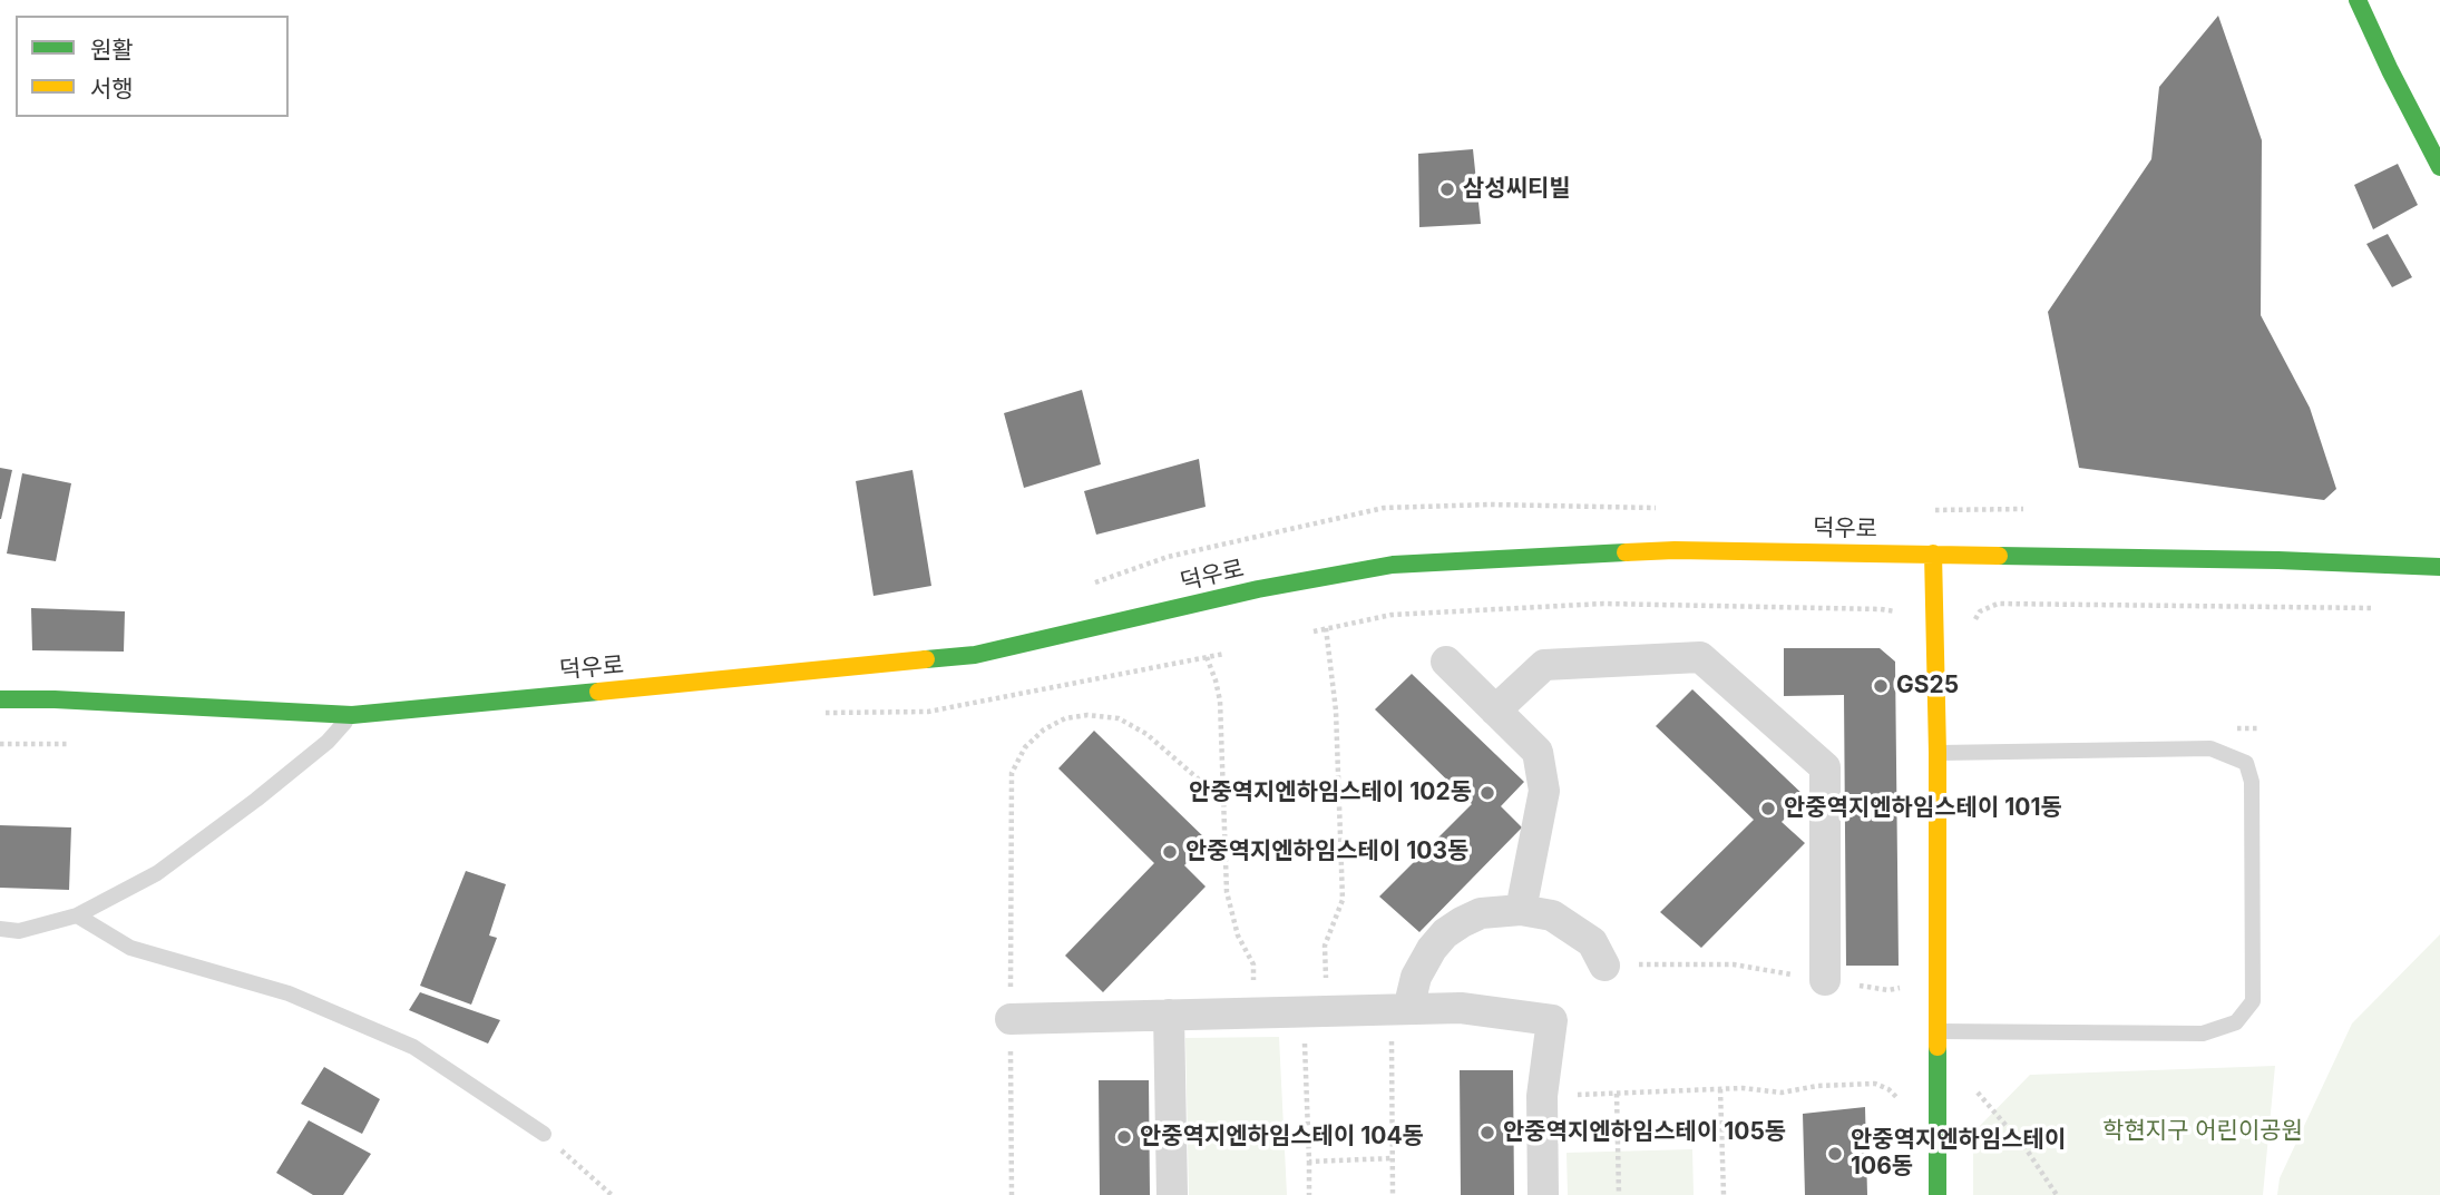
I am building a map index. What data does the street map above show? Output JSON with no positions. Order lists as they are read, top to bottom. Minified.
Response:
{"streets":{"street":["덕우로"]},"parks":["학현지구 어린이공원"],"places":["삼성씨티빌","GS25","안중역지엔하임스테이 102동","안중역지엔하임스테이 101동","안중역지엔하임스테이 103동","안중역지엔하임스테이 105동","안중역지엔하임스테이 104동","안중역지엔하임스테이 106동"],"legend":["원활","서행"]}
